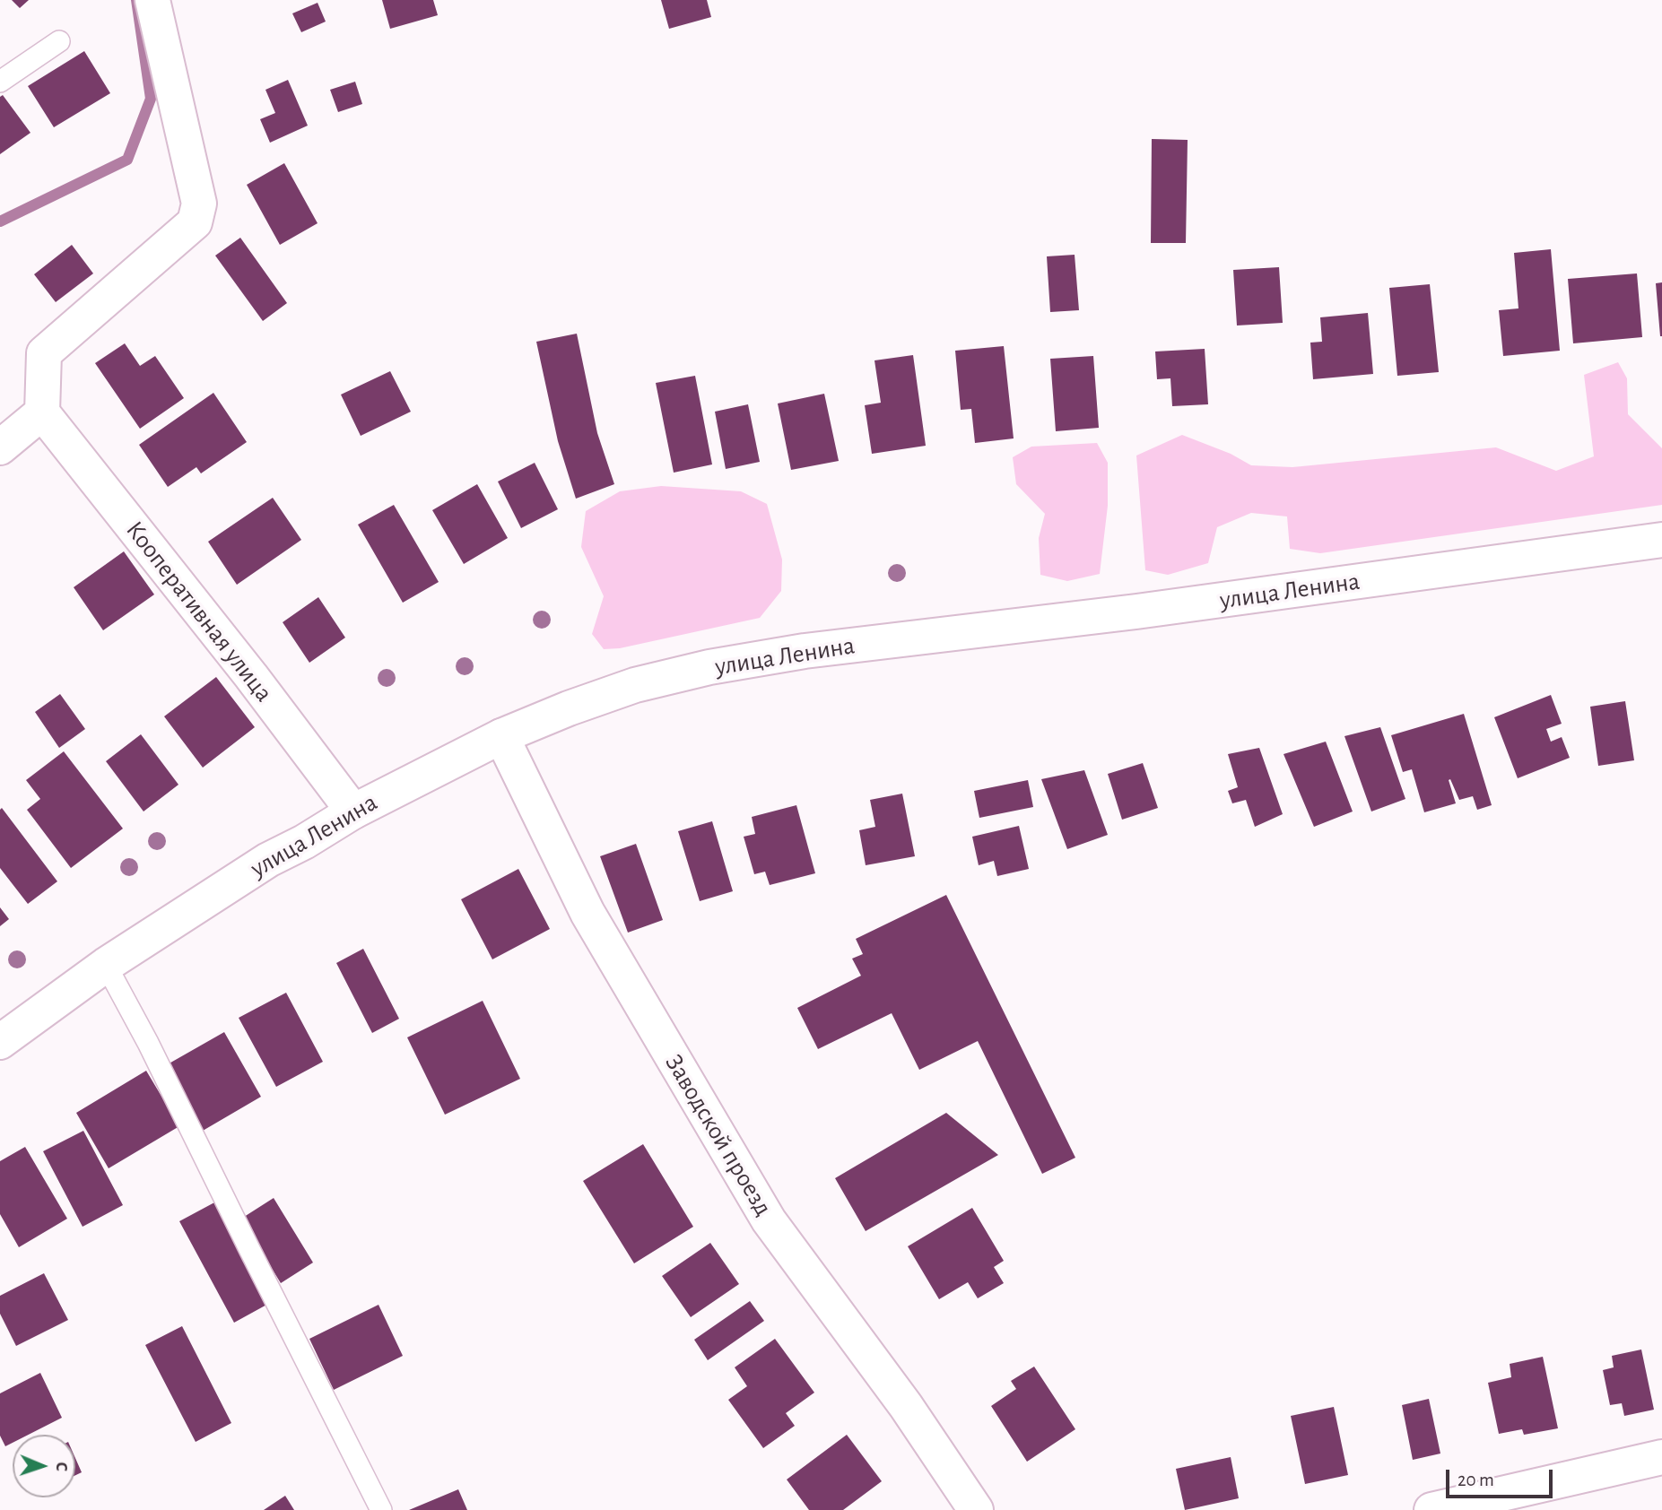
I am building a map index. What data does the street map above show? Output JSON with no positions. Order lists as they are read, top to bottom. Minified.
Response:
{"streets":{"street":["улица Ленина","Кооперативная улица","Заводской проезд"]},"crossings":[["улица Ленина","Кооперативная улица"],["улица Ленина","Заводской проезд"]],"scale_bar":"20 m","north":"right"}
